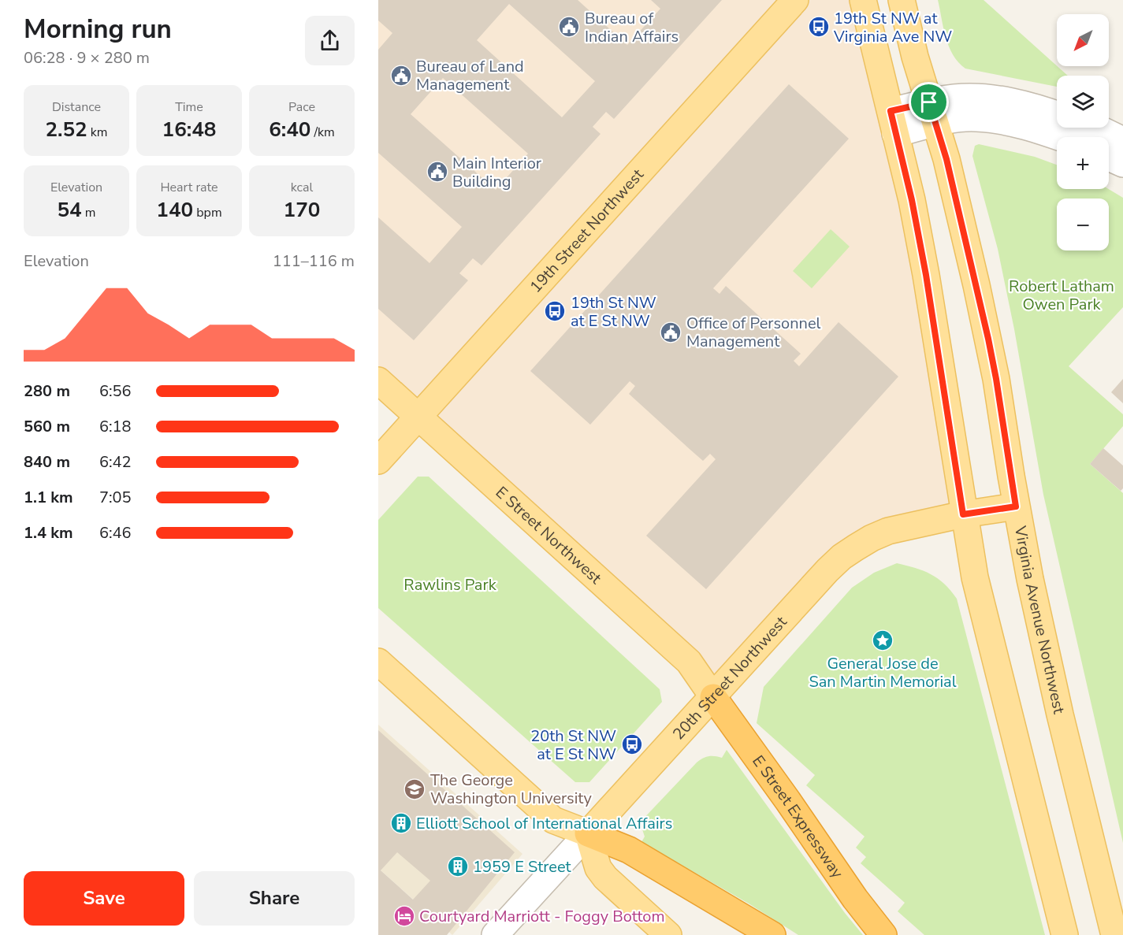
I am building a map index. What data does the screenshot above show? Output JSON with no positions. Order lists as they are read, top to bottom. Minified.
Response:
{"streets":{"highway":["E Street Expressway"],"main road":["19th Street Northwest","E Street Northwest","Virginia Avenue Northwest","20th Street Northwest"]},"crossings":[["19th Street Northwest","E Street Northwest"],["E Street Northwest","20th Street Northwest"],["E Street Northwest","E Street Expressway"],["Virginia Avenue Northwest","20th Street Northwest"],["20th Street Northwest","E Street Expressway"]],"parks":["Robert Latham Owen Park","Rawlins Park"],"places":{"public building":["Bureau of Indian Affairs","Bureau of Land Management","Main Interior Building","Office of Personnel Management"],"bus stop":["19th St NW at Virginia Ave NW","19th St NW at E St NW","20th St NW at E St NW"],"place":["General Jose de San Martin Memorial"],"school or university":["The George Washington University"],"building":["Elliott School of International Affairs","1959 E Street"],"hotel":["Courtyard Marriott - Foggy Bottom"]},"north":"bottom left","page":{"heading":["Morning run","06:28 · 9 × 280 m"],"map_buttons":["+","−"],"stats":[["Distance","2.52 km"],["Time","16:48"],["Pace","6:40 /km"],["Elevation","54 m"],["Heart rate","140 bpm"],["kcal","170"]],"chart":["Elevation","111–116 m"],"list":[{"name":"280 m","note":"6:56"},{"name":"560 m","note":"6:18"},{"name":"840 m","note":"6:42"},{"name":"1.1 km","note":"7:05"},{"name":"1.4 km","note":"6:46"}],"buttons":["Save","Share"]}}
